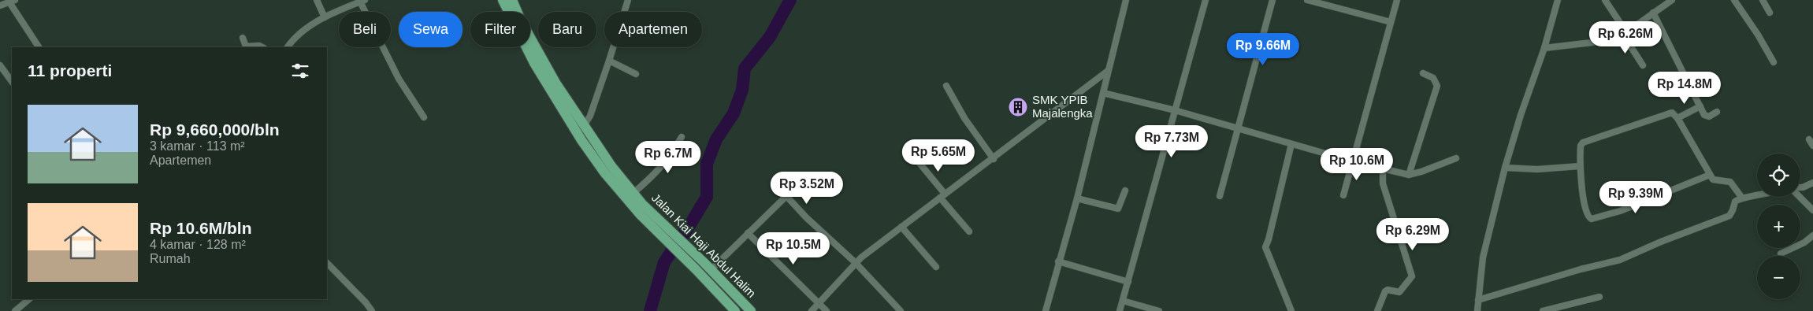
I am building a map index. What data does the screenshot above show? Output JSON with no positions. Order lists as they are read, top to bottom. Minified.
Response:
{"streets":{"main road":["Jalan Kiai Haji Abdul Halim"]},"places":{"building":["SMK YPIB Majalengka"]},"page":{"chip":["Beli","Sewa","Filter","Baru","Apartemen"],"price":["Rp 6.26M","Rp 9.66M","Rp 14.8M","Rp 7.73M","Rp 5.65M","Rp 6.7M","Rp 10.6M","Rp 3.52M","Rp 9.39M","Rp 6.29M","Rp 10.5M"],"heading":"11 properti","list":[{"name":"Rp 9,660,000/bln","note":"3 kamar · 113 m² · Apartemen"},{"name":"Rp 10.6M/bln","note":"4 kamar · 128 m² · Rumah"}],"map_buttons":["+","−"]}}
